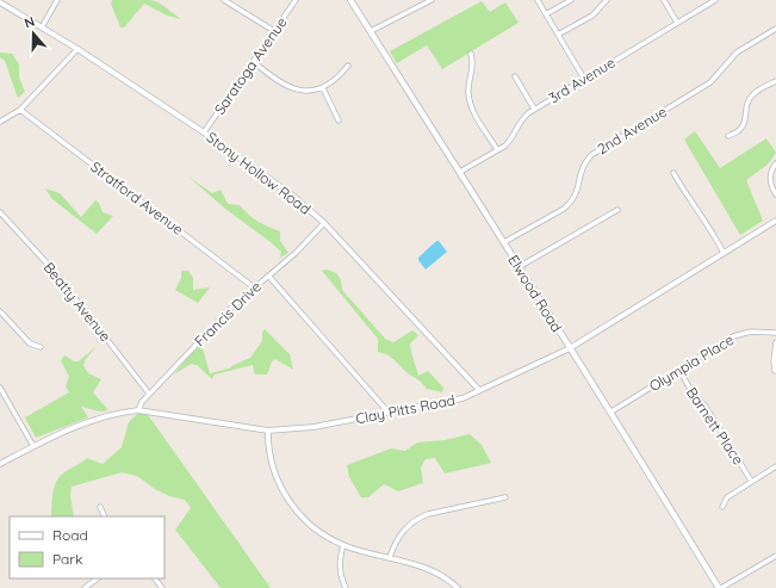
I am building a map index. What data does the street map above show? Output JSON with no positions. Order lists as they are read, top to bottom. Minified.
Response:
{"streets":{"main road":["Elwood Road"],"street":["Saratoga Avenue","3rd Avenue","2nd Avenue","Stony Hollow Road","Stratford Avenue","Beatty Avenue","Francis Drive","Olympia Place","Clay Pitts Road","Barnett Place"]},"crossings":[["Saratoga Avenue","Stony Hollow Road"],["3rd Avenue","Elwood Road"],["2nd Avenue","Elwood Road"],["Stony Hollow Road","Francis Drive"],["Stony Hollow Road","Clay Pitts Road"],["Stratford Avenue","Francis Drive"],["Elwood Road","Olympia Place"],["Elwood Road","Clay Pitts Road"],["Beatty Avenue","Francis Drive"],["Francis Drive","Clay Pitts Road"],["Olympia Place","Barnett Place"]],"legend":["Road","Park"],"north":"top"}
